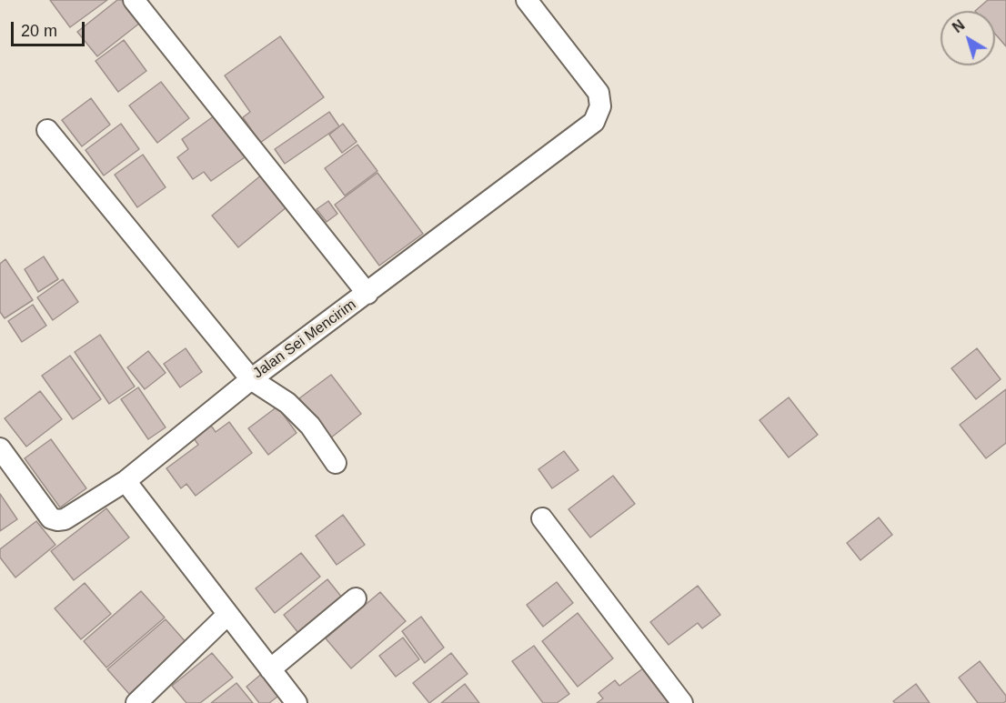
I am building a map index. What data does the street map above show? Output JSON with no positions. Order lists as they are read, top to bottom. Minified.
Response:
{"streets":{"street":["Jalan Sei Mencirim"]},"scale_bar":"20 m","north":"top left"}
